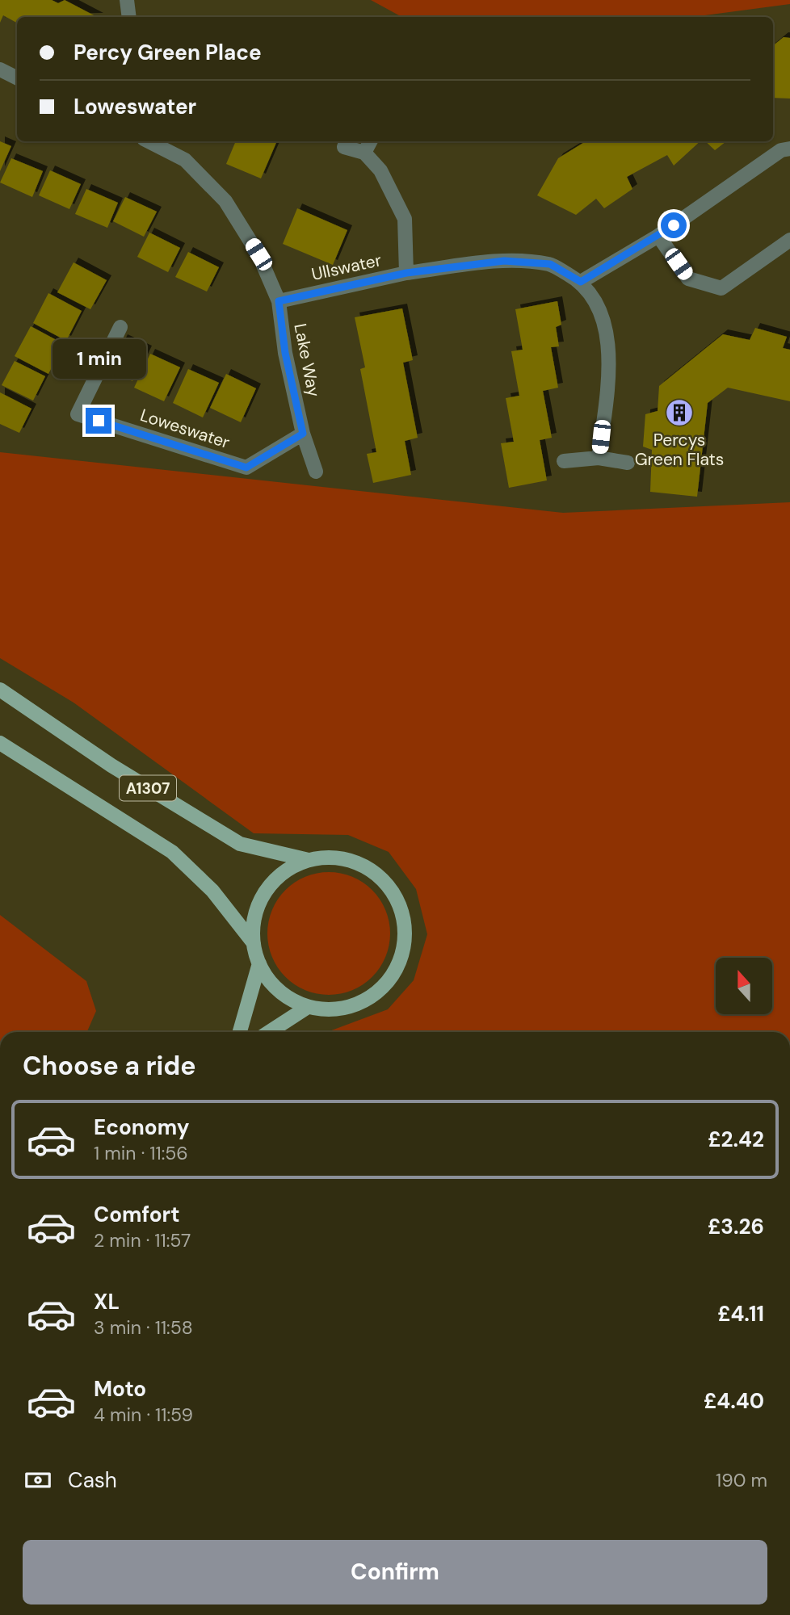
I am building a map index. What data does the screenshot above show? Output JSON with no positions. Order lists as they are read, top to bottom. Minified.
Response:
{"streets":{"main road":["A1307"],"street":["Ullswater","Lake Way","Loweswater"]},"crossings":[["Ullswater","Lake Way"],["Lake Way","Loweswater"]],"places":{"building":["Percys Green Flats"]},"north":"top","page":{"banner":["Percy Green Place","Loweswater"],"bubble":"1 min","heading":"Choose a ride","list":[{"name":"Economy","note":"1 min · 11:56","value":"£2.42"},{"name":"Comfort","note":"2 min · 11:57","value":"£3.26"},{"name":"XL","note":"3 min · 11:58","value":"£4.11"},{"name":"Moto","note":"4 min · 11:59","value":"£4.40"}],"pay":["Cash","190 m"],"buttons":"Confirm"}}
